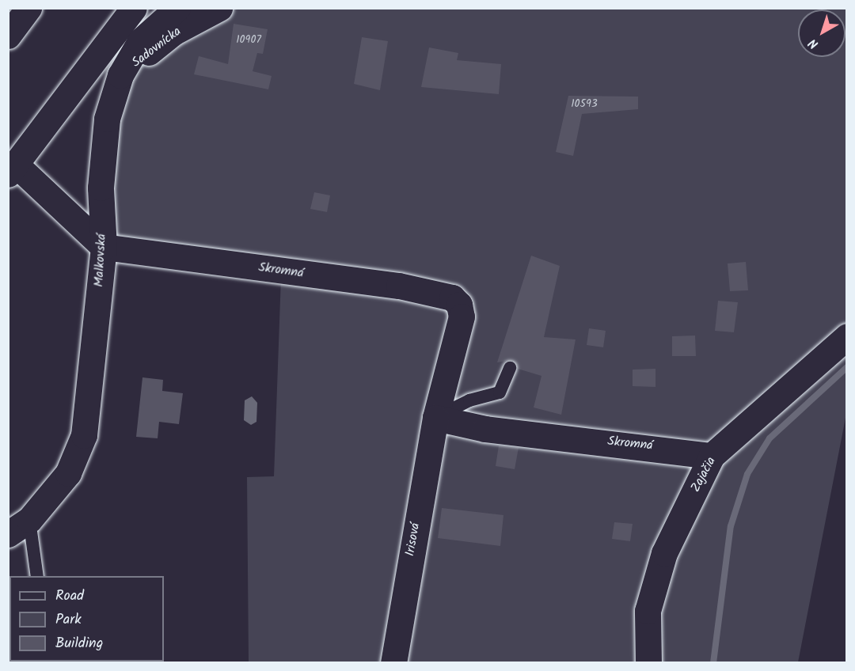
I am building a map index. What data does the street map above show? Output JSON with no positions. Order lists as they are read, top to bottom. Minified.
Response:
{"streets":{"main road":["Sadovnícka","Malkovská","Skromná","Zajačia","Irisová"]},"crossings":[["Sadovnícka","Malkovská"],["Malkovská","Skromná"],["Skromná","Zajačia"],["Skromná","Irisová"]],"house_numbers":["10907","10593"],"legend":["Road","Park","Building"],"north":"bottom left"}
